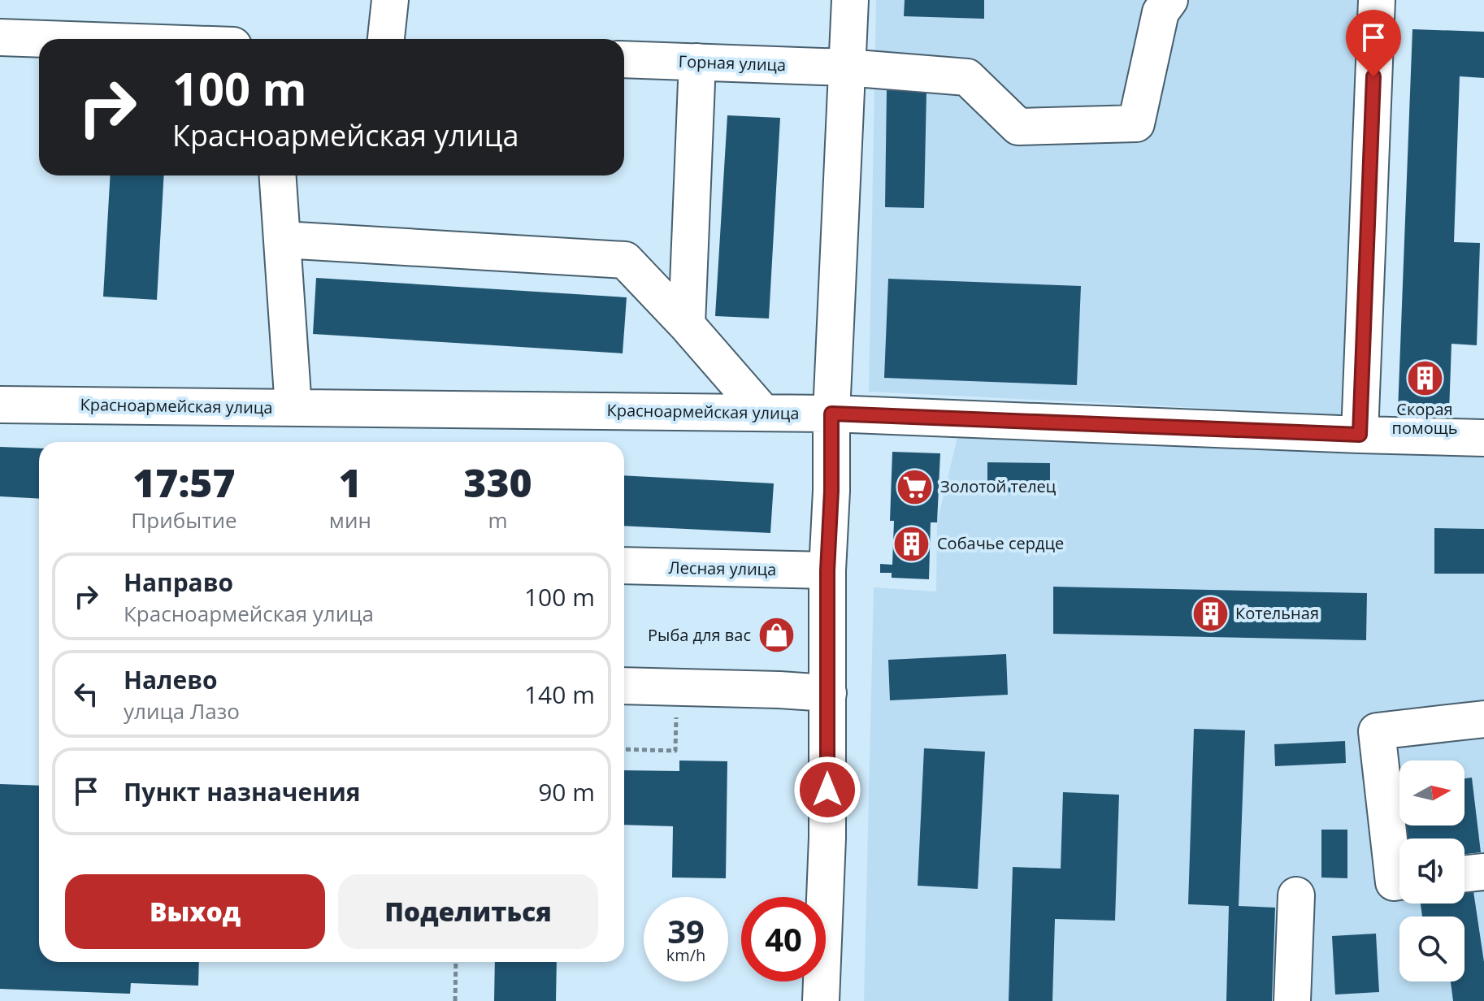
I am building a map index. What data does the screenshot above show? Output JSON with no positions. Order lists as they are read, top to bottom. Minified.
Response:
{"streets":{"street":["Горная улица","Красноармейская улица","Лесная улица"]},"places":{"building":["Скорая помощь","Собачье сердце","Котельная"],"supermarket":["Золотой телец"],"shop":["Рыба для вас"]},"north":"right","page":{"turn":["100 m","Красноармейская улица"],"eta":["17:57","Прибытие","1","мин","330","m"],"list":[{"name":"Направо","note":"Красноармейская улица","value":"100 m"},{"name":"Налево","note":"улица Лазо","value":"140 m"},{"name":"Пункт назначения","value":"90 m"}],"buttons":["Выход","Поделиться"],"speed":"39 km/h","limit":"40"}}
